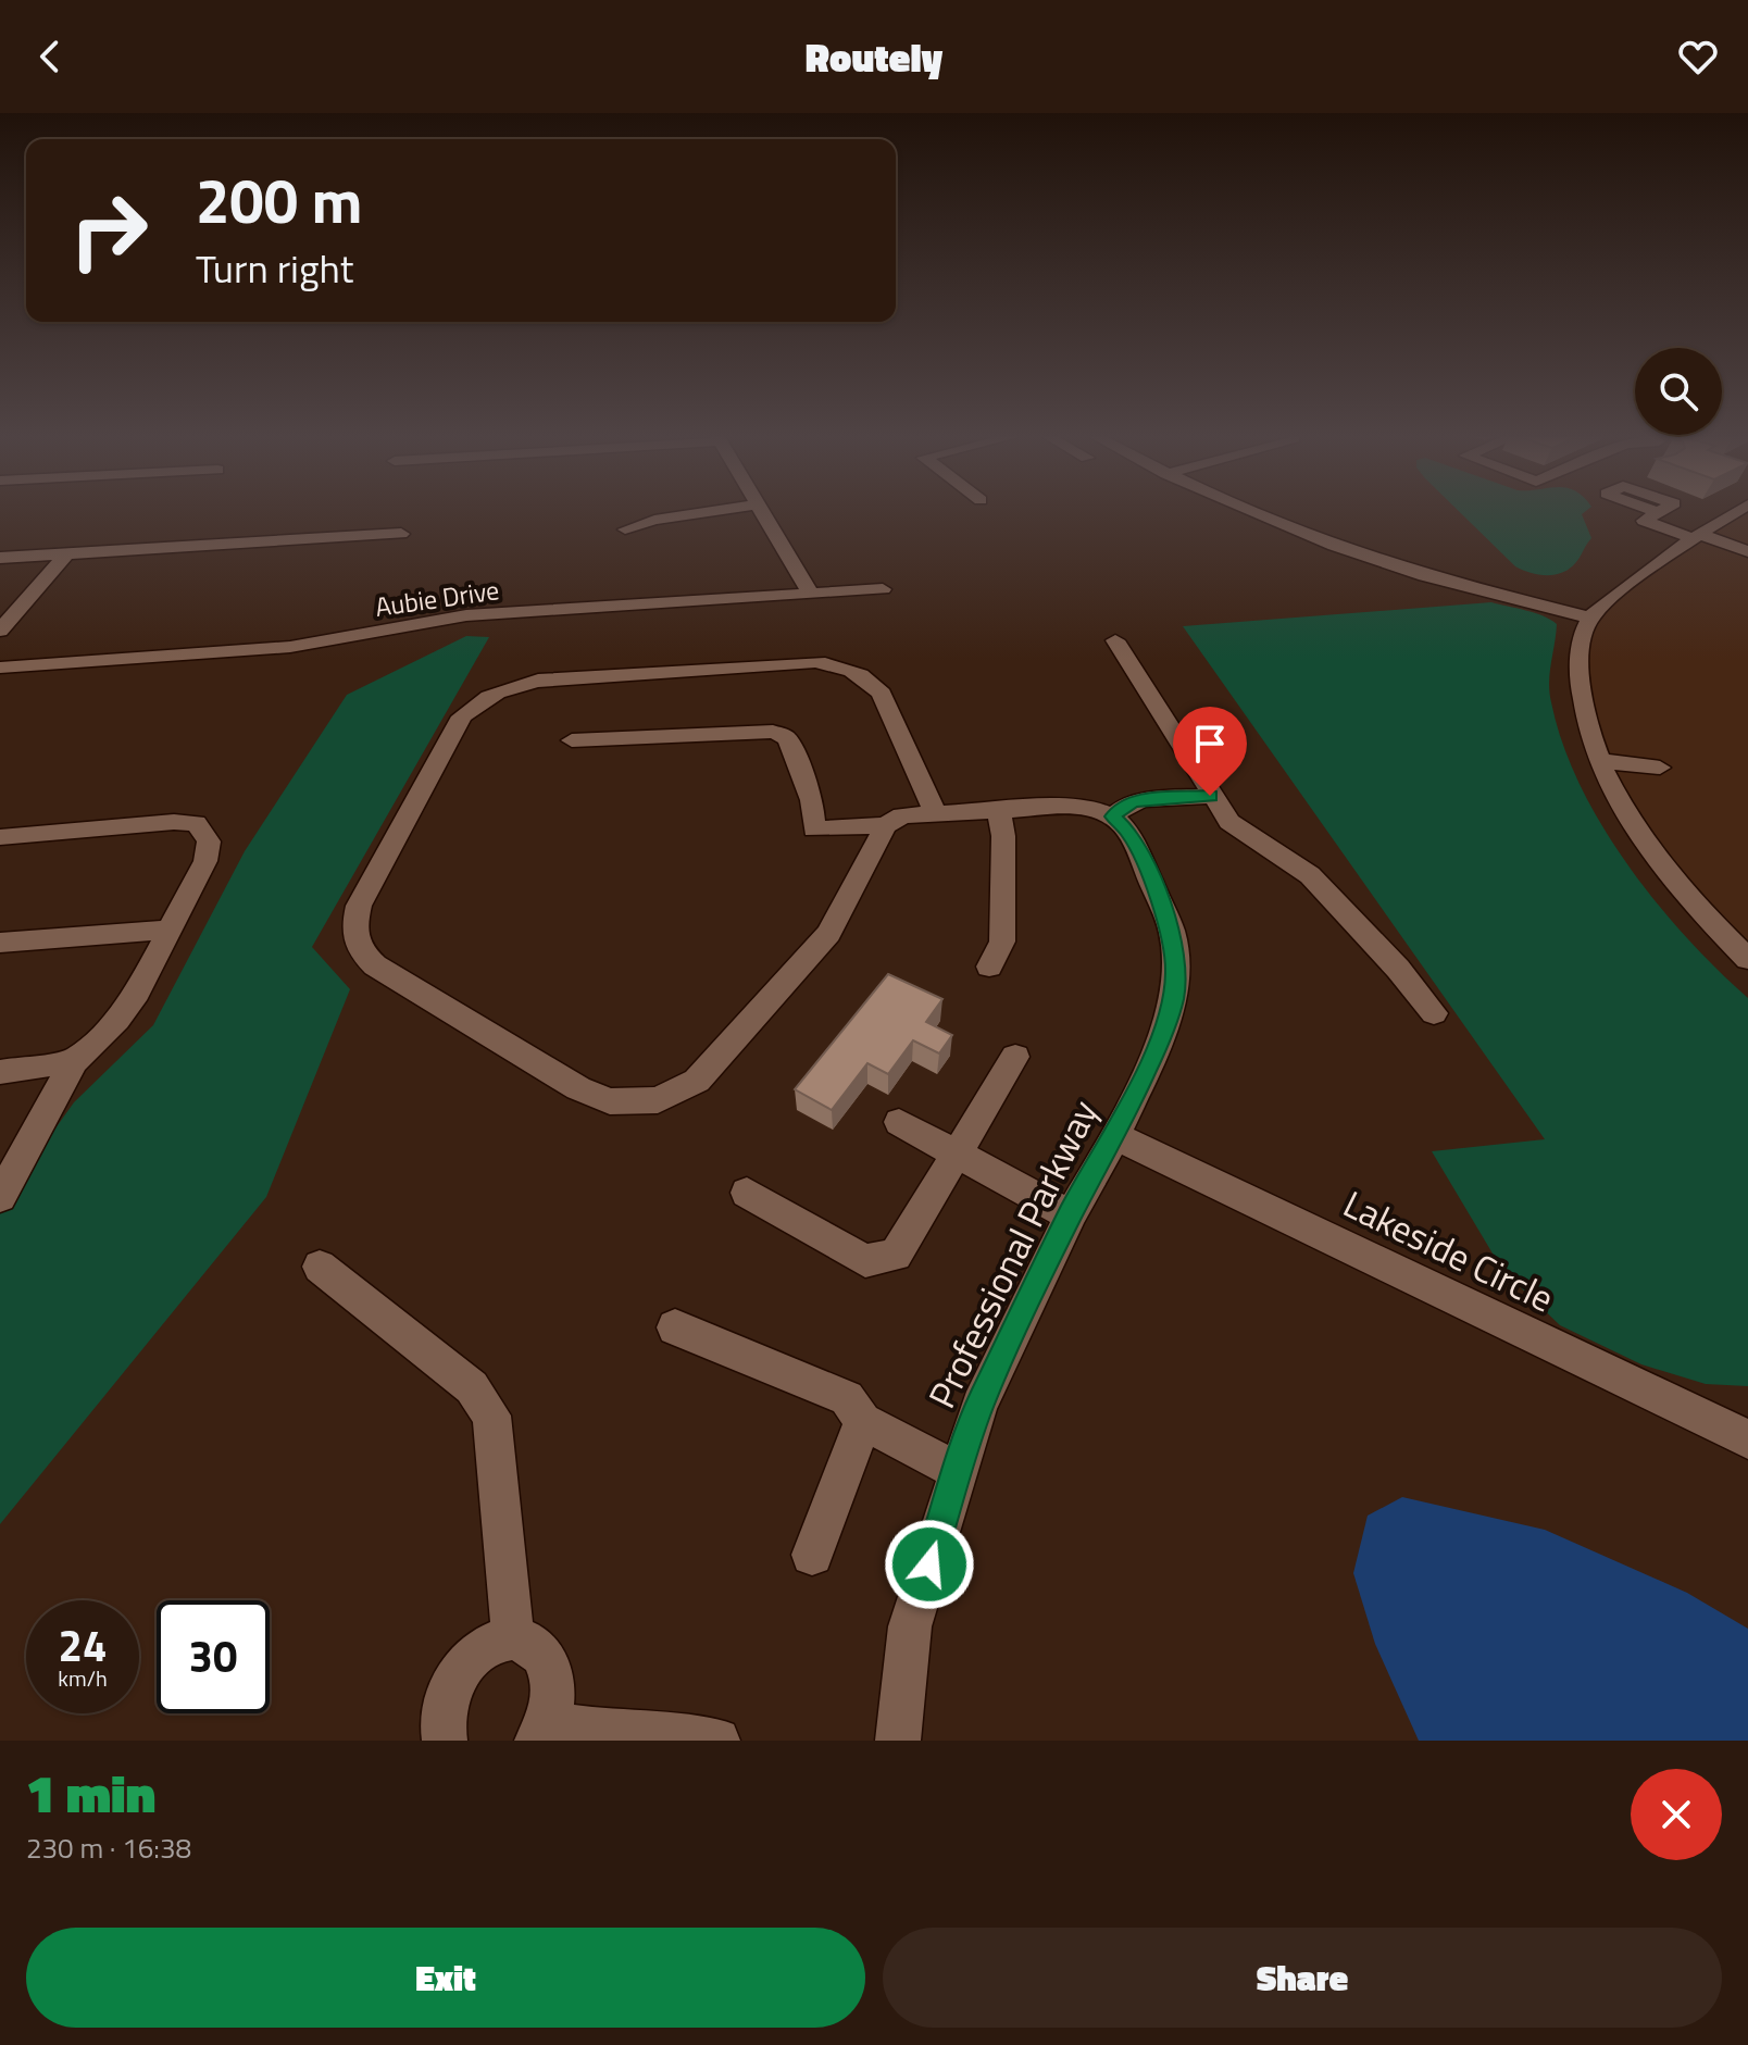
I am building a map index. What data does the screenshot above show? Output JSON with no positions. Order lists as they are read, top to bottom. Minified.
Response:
{"streets":{"street":["Aubie Drive","Lakeside Circle","Professional Parkway"]},"crossings":[["Lakeside Circle","Professional Parkway"]],"page":{"header":"Routely","turn":["200 m","Turn right"],"speed":"24 km/h","limit":"30","heading":["1 min","230 m · 16:38"],"buttons":["Exit","Share"]}}
